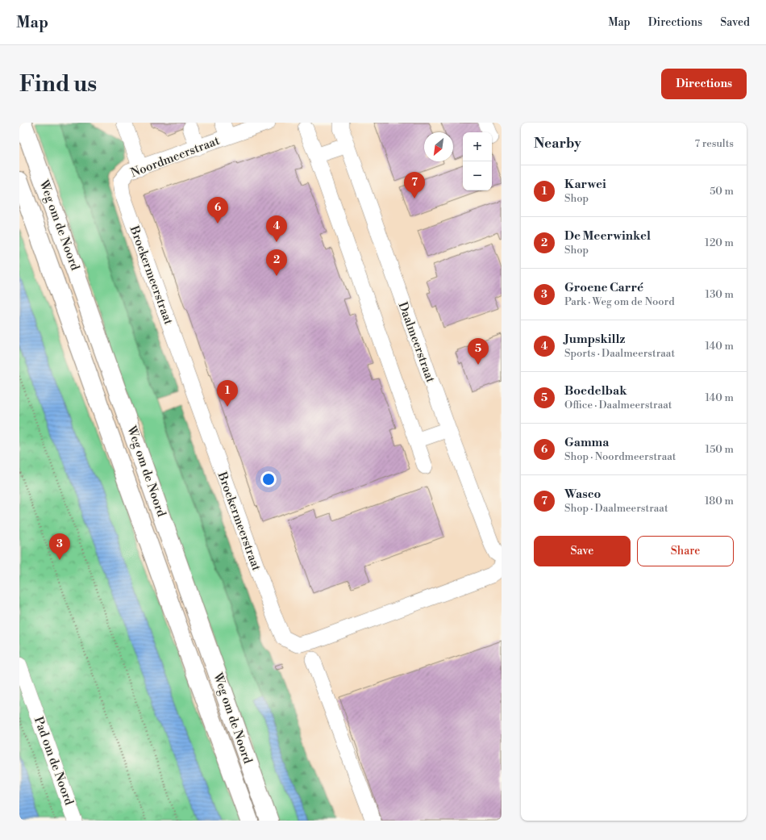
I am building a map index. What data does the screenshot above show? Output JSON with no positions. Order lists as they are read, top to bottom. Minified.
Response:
{"streets":{"highway":["Weg om de Noord"],"street":["Noordmeerstraat","Broekermeerstraat","Daalmeerstraat","Pad om de Noord"]},"crossings":[["Noordmeerstraat","Broekermeerstraat"]],"north":"bottom left","page":{"header":"Map","nav":["Map","Directions","Saved"],"buttons":["Directions",["Save","Share"]],"title":"Find us","heading":["Nearby","7 results"],"map_buttons":["+","−"],"list":[{"mark":"1","name":"Karwei","note":"Shop","value":"50 m"},{"mark":"2","name":"De Meerwinkel","note":"Shop","value":"120 m"},{"mark":"3","name":"Groene Carré","note":"Park · Weg om de Noord","value":"130 m"},{"mark":"4","name":"Jumpskillz","note":"Sports · Daalmeerstraat","value":"140 m"},{"mark":"5","name":"Boedelbak","note":"Office · Daalmeerstraat","value":"140 m"},{"mark":"6","name":"Gamma","note":"Shop · Noordmeerstraat","value":"150 m"},{"mark":"7","name":"Wasco","note":"Shop · Daalmeerstraat","value":"180 m"}],"pins":["7","6","4","2","5","1","3"]}}
